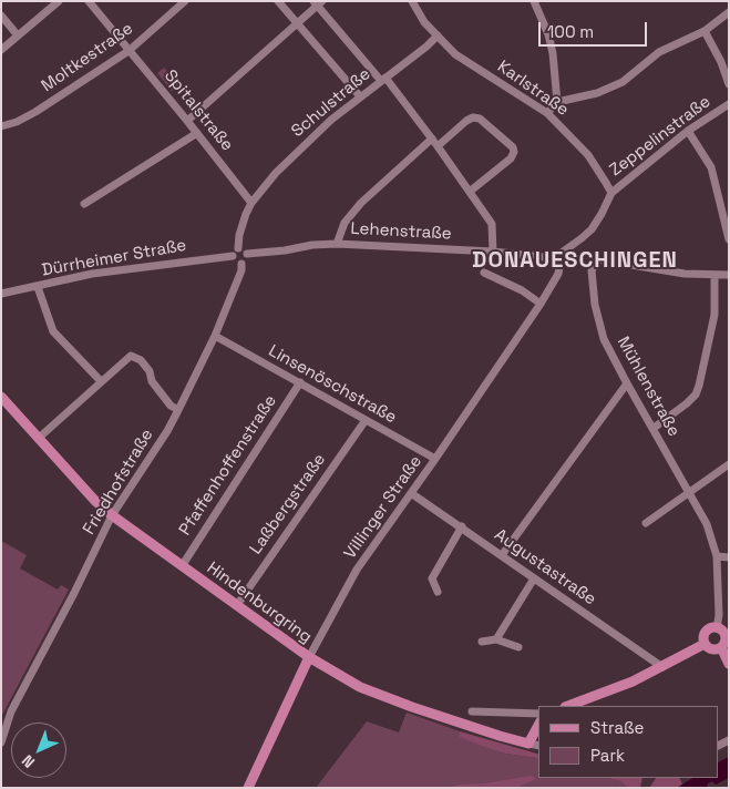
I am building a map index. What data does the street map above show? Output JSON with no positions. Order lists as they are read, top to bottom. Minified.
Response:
{"streets":{"main road":["Villinger Straße","Hindenburgring"],"street":["Moltkestraße","Karlstraße","Schulstraße","Spitalstraße","Zeppelinstraße","Lehenstraße","Dürrheimer Straße","Linsenöschstraße","Mühlenstraße","Pfaffenhoffenstraße","Friedhofstraße","Laßbergstraße","Augustastraße"]},"crossings":[["Moltkestraße","Spitalstraße"],["Karlstraße","Schulstraße"],["Karlstraße","Zeppelinstraße"],["Schulstraße","Spitalstraße"],["Lehenstraße","Dürrheimer Straße"],["Lehenstraße","Friedhofstraße"],["Lehenstraße","Villinger Straße"],["Dürrheimer Straße","Friedhofstraße"],["Linsenöschstraße","Pfaffenhoffenstraße"],["Linsenöschstraße","Friedhofstraße"],["Linsenöschstraße","Laßbergstraße"],["Linsenöschstraße","Villinger Straße"],["Pfaffenhoffenstraße","Hindenburgring"],["Friedhofstraße","Hindenburgring"],["Laßbergstraße","Hindenburgring"],["Villinger Straße","Augustastraße"],["Villinger Straße","Hindenburgring"]],"districts":["DONAUESCHINGEN"],"legend":["Straße","Park"],"scale_bar":"100 m","north":"bottom left"}
